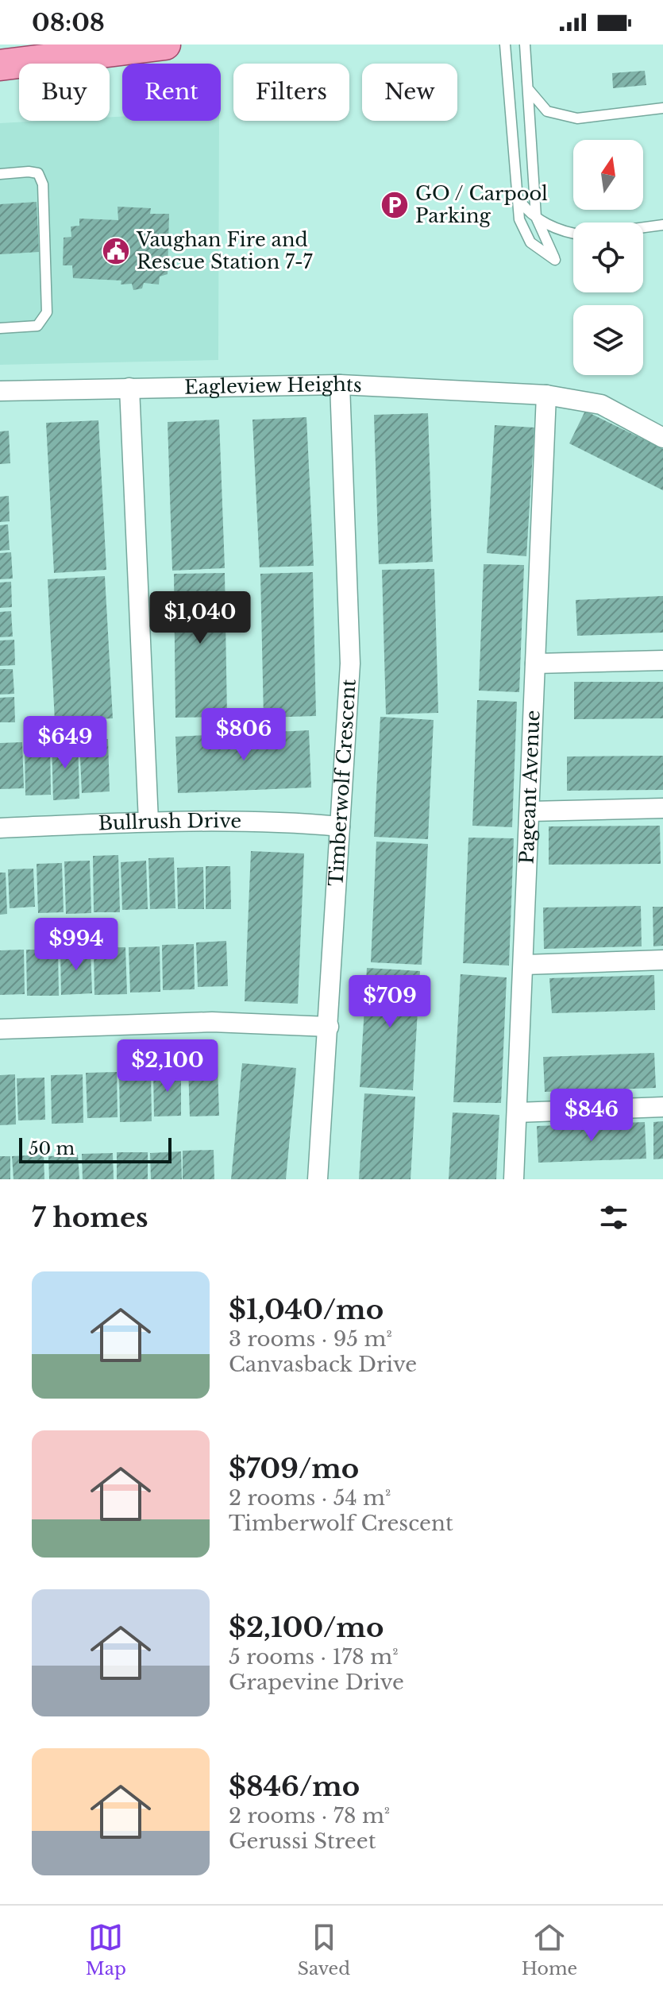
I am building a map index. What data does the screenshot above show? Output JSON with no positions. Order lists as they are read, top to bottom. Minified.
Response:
{"streets":{"street":["Eagleview Heights","Timberwolf Crescent","Pageant Avenue","Bullrush Drive"]},"crossings":[["Eagleview Heights","Timberwolf Crescent"],["Eagleview Heights","Pageant Avenue"],["Timberwolf Crescent","Bullrush Drive"]],"places":{"parking":["GO / Carpool Parking"],"public building":["Vaughan Fire and Rescue Station 7-7"]},"scale_bar":"50 m","north":"top","page":{"status":"08:08","chip":["Buy","Rent","Filters","New"],"price":["$1,040","$806","$649","$994","$709","$2,100","$846"],"scale":"50 m","heading":"7 homes","list":[{"name":"$1,040/mo","note":"3 rooms · 95 m² · Canvasback Drive"},{"name":"$709/mo","note":"2 rooms · 54 m² · Timberwolf Crescent"},{"name":"$2,100/mo","note":"5 rooms · 178 m² · Grapevine Drive"},{"name":"$846/mo","note":"2 rooms · 78 m² · Gerussi Street"}],"tabs":["Map","Saved","Home"]}}
